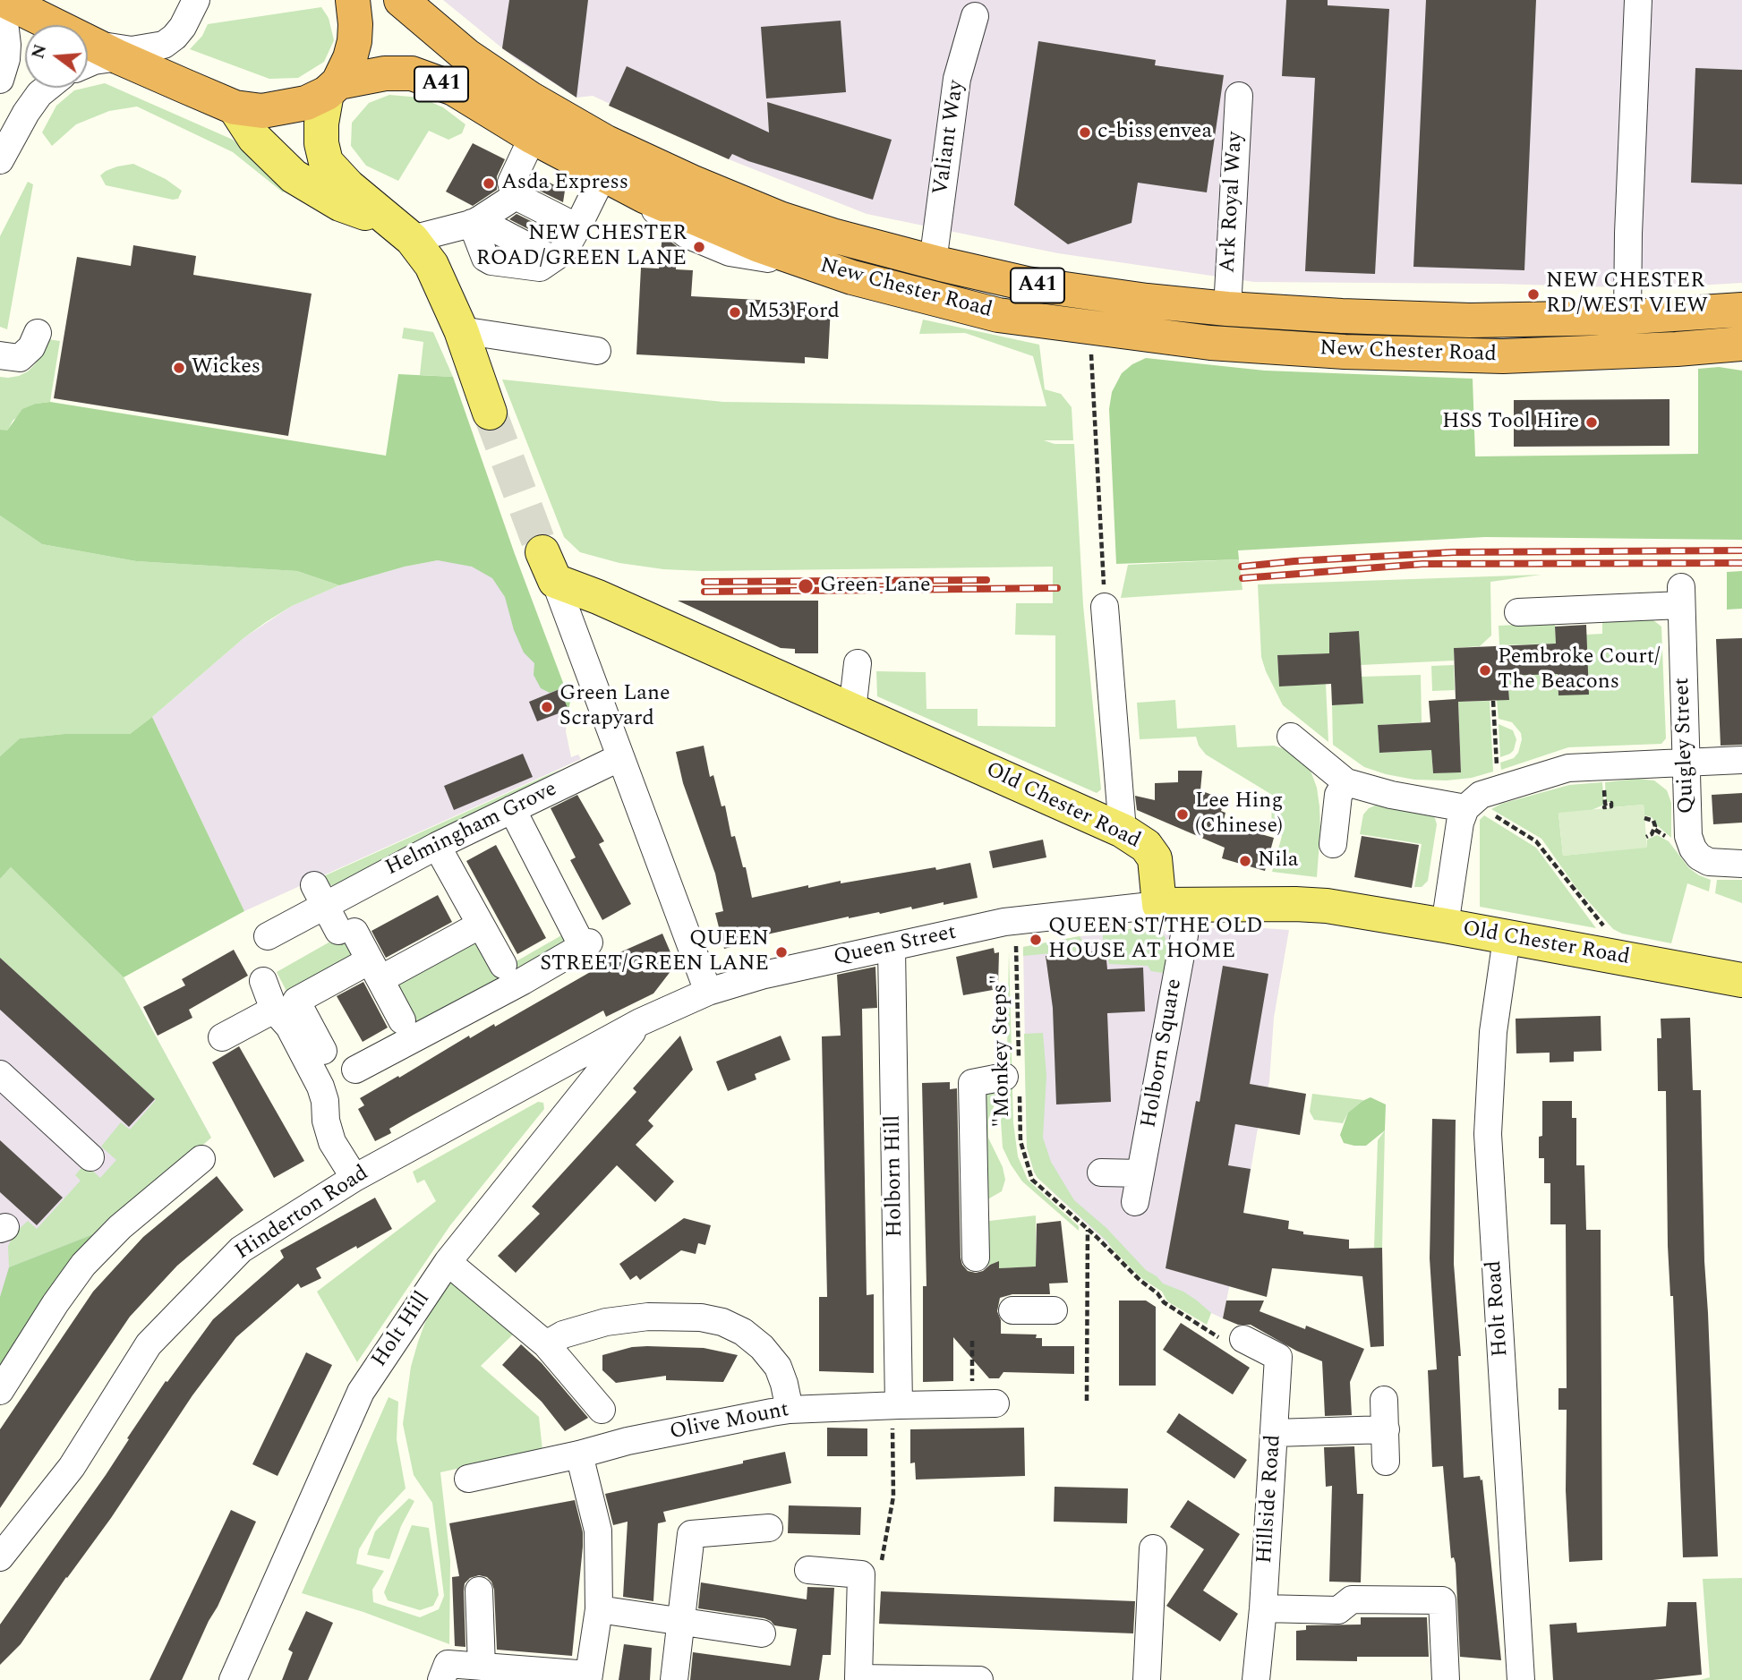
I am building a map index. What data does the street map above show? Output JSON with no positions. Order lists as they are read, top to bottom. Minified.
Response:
{"streets":{"highway":["A41","New Chester Road"],"main road":["Old Chester Road"],"street":["Valiant Way","Ark Royal Way","Quigley Street","Helmingham Grove","Queen Street","Holborn Square","Holborn Hill","Hinderton Road","Holt Road","Holt Hill","Olive Mount","Hillside Road"],"path":["\"Monkey Steps\""]},"crossings":[["A41","New Chester Road"],["Valiant Way","New Chester Road"],["Ark Royal Way","New Chester Road"],["Old Chester Road","Queen Street"],["Old Chester Road","Holborn Square"],["Old Chester Road","Holt Road"],["Queen Street","\"Monkey Steps\""],["Queen Street","Holborn Square"],["Queen Street","Holborn Hill"],["Queen Street","Hinderton Road"],["Queen Street","Holt Hill"],["Holborn Hill","Olive Mount"],["Hinderton Road","Holt Hill"]],"places":["c-biss envea","Asda Express","NEW CHESTER ROAD/GREEN LANE","NEW CHESTER RD/WEST VIEW","M53 Ford","Wickes","HSS Tool Hire","Green Lane","Pembroke Court/ The Beacons","Green Lane Scrapyard","Lee Hing (Chinese)","Nila","QUEEN ST/THE OLD HOUSE AT HOME","QUEEN STREET/GREEN LANE"],"north":"left"}
